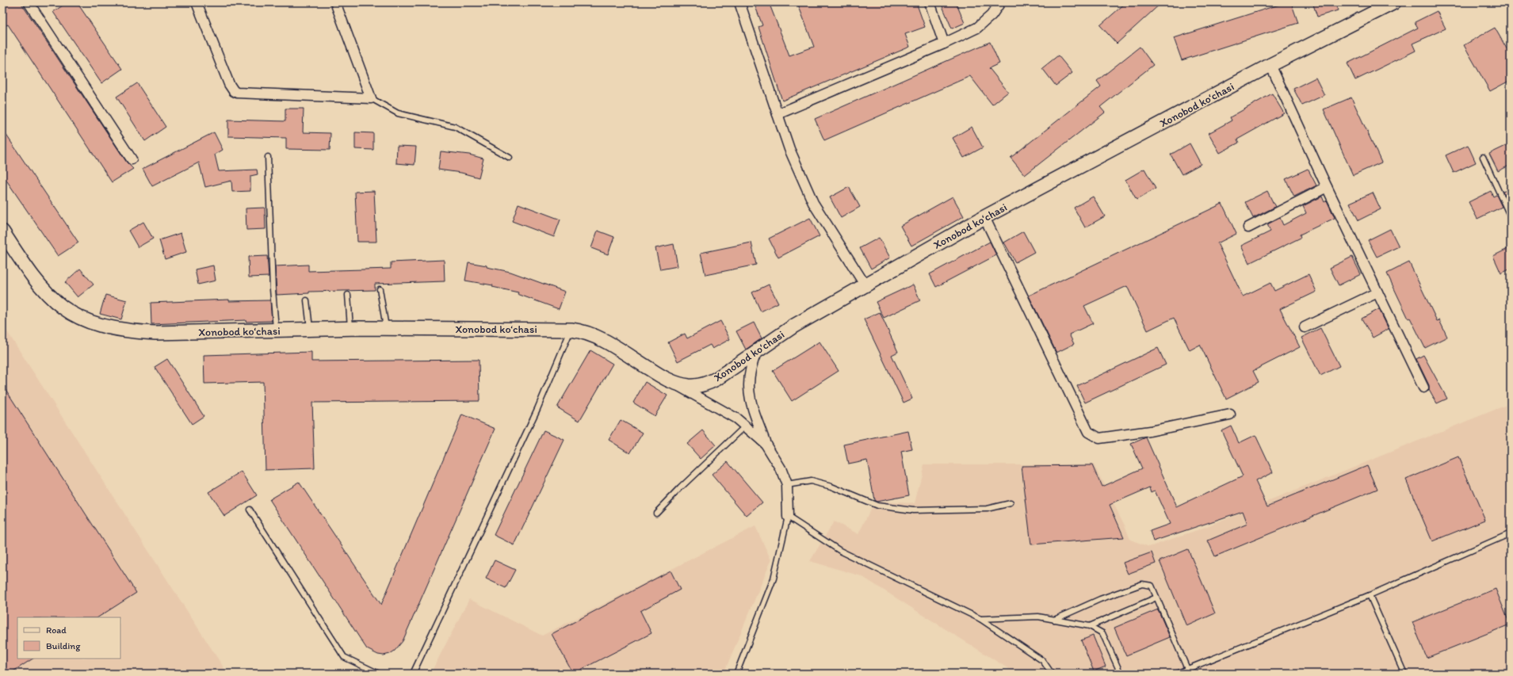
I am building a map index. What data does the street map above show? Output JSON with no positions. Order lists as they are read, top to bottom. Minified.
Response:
{"streets":{"main road":["Xonobod koʻchasi"]},"legend":["Road","Building"]}
